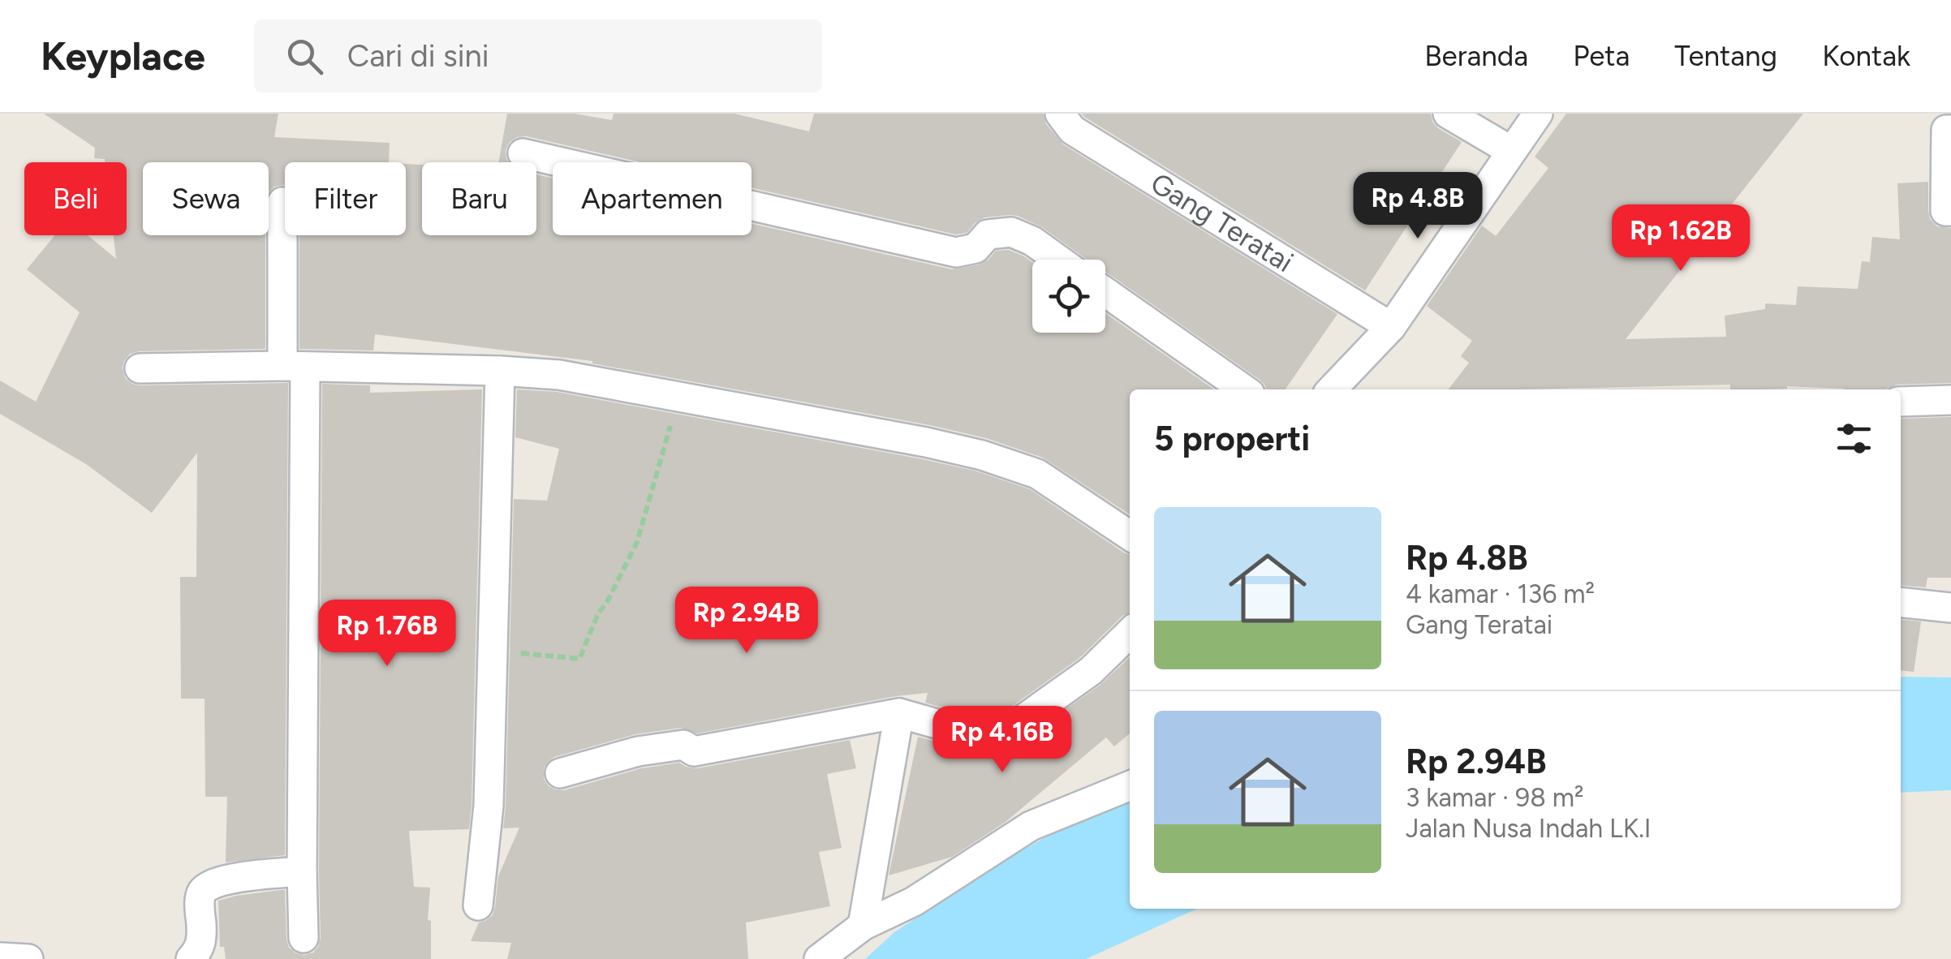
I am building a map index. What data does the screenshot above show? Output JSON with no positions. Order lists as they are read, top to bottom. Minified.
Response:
{"streets":{"street":["Gang Teratai"]},"page":{"header":"Keyplace","search":"Cari di sini","nav":["Beranda","Peta","Tentang","Kontak"],"chip":["Beli","Sewa","Filter","Baru","Apartemen"],"price":["Rp 4.8B","Rp 1.62B","Rp 2.94B","Rp 1.76B","Rp 4.16B"],"heading":"5 properti","list":[{"name":"Rp 4.8B","note":"4 kamar · 136 m² · Gang Teratai"},{"name":"Rp 2.94B","note":"3 kamar · 98 m² · Jalan Nusa Indah LK.I"}]}}
